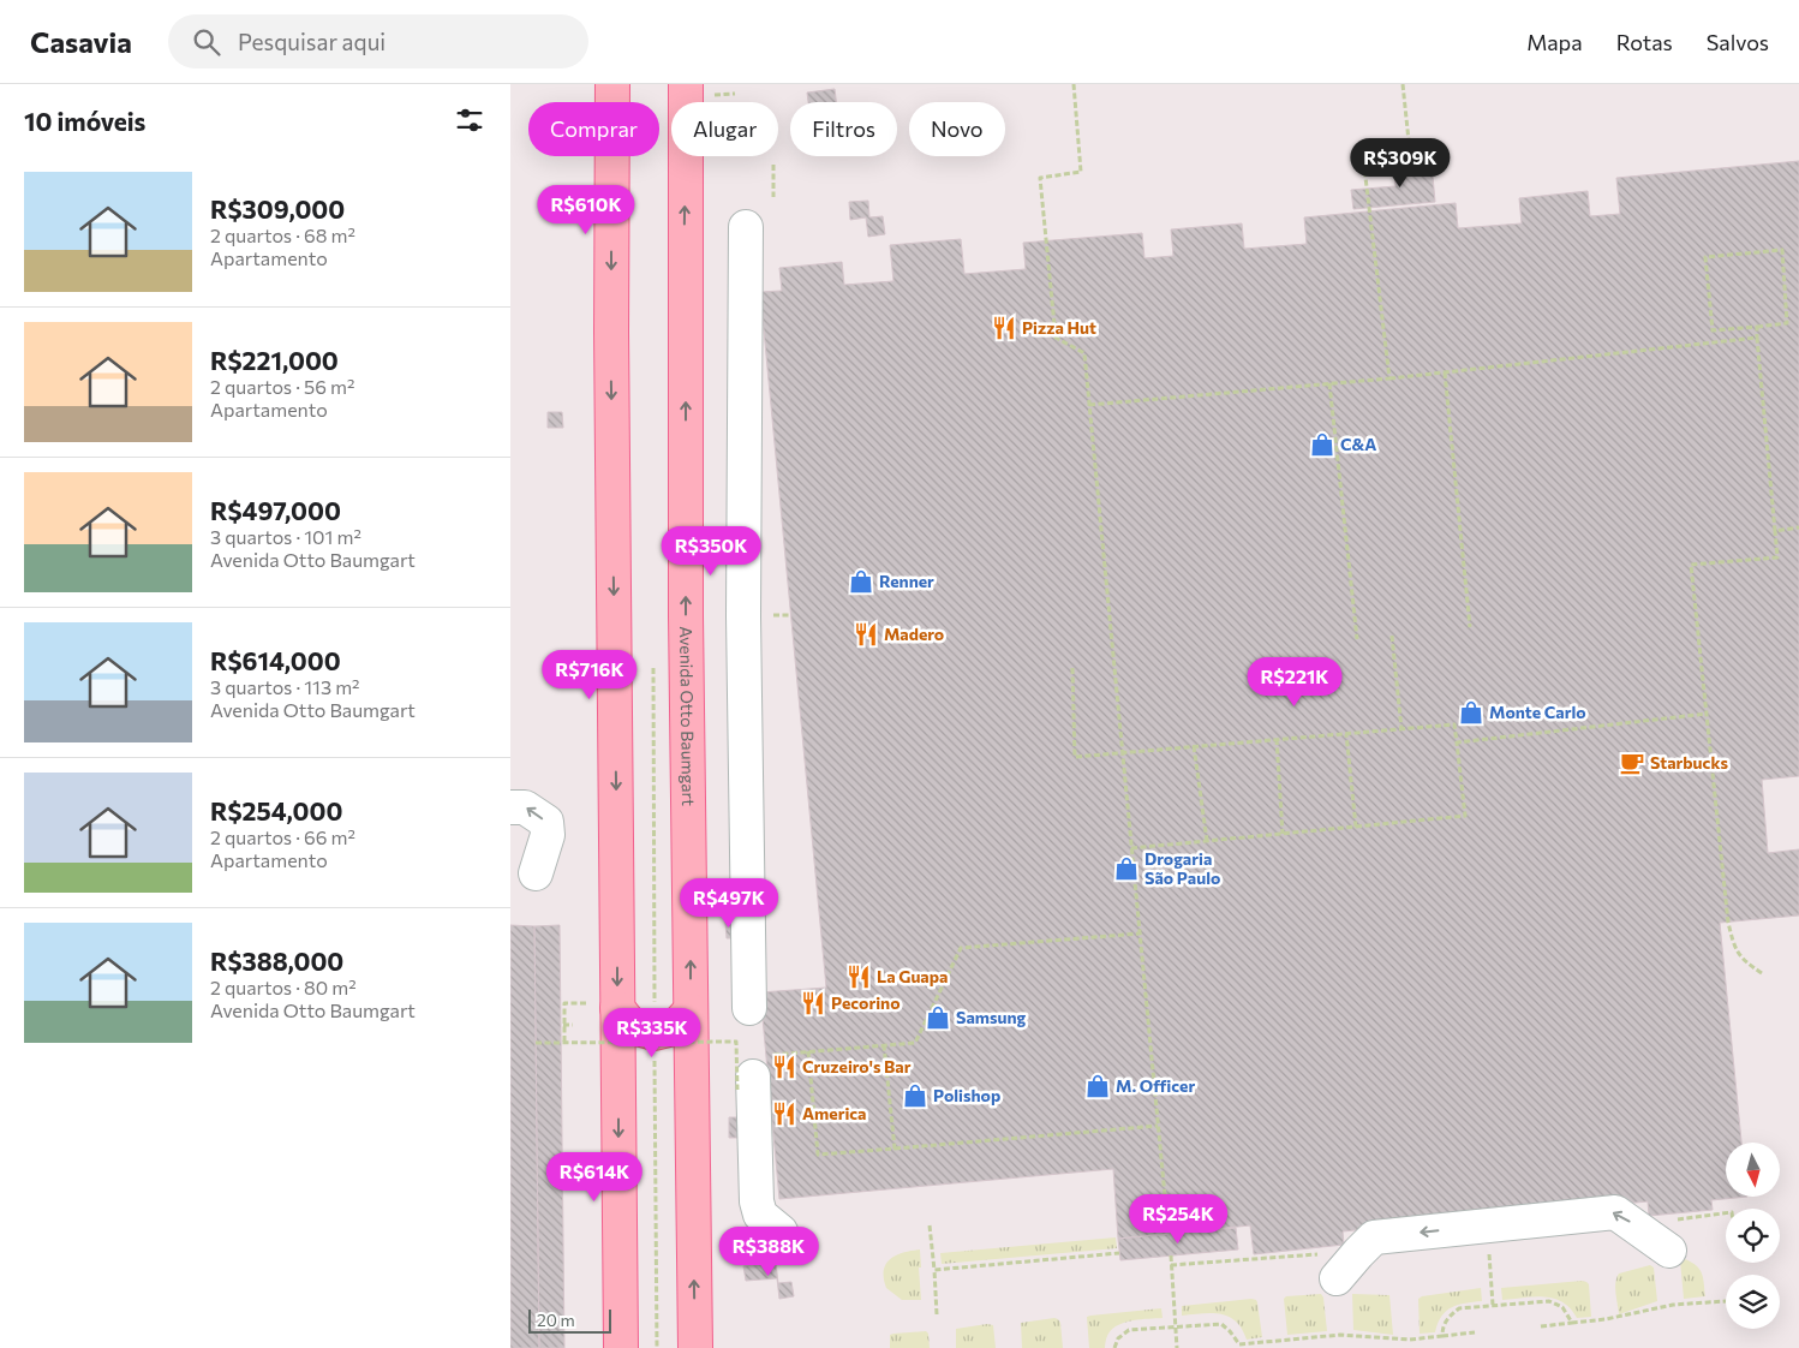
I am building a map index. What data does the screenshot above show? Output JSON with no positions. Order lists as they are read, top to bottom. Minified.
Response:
{"streets":{"main road":["Avenida Otto Baumgart"]},"places":{"restaurant":["Pizza Hut","Madero","La Guapa","Pecorino","Cruzeiro's Bar","America"],"shop":["C&A","Renner","Monte Carlo","Drogaria São Paulo","Samsung","M. Officer","Polishop"],"cafe":["Starbucks"]},"scale_bar":"20 m","north":"bottom","page":{"header":"Casavia","search":"Pesquisar aqui","nav":["Mapa","Rotas","Salvos"],"heading":"10 imóveis","chip":["Comprar","Alugar","Filtros","Novo"],"price":["R$309K","R$610K","R$350K","R$716K","R$221K","R$497K","R$335K","R$614K","R$254K","R$388K"],"list":[{"name":"R$309,000","note":"2 quartos · 68 m² · Apartamento"},{"name":"R$221,000","note":"2 quartos · 56 m² · Apartamento"},{"name":"R$497,000","note":"3 quartos · 101 m² · Avenida Otto Baumgart"},{"name":"R$614,000","note":"3 quartos · 113 m² · Avenida Otto Baumgart"},{"name":"R$254,000","note":"2 quartos · 66 m² · Apartamento"},{"name":"R$388,000","note":"2 quartos · 80 m² · Avenida Otto Baumgart"}],"scale":"20 m"}}
